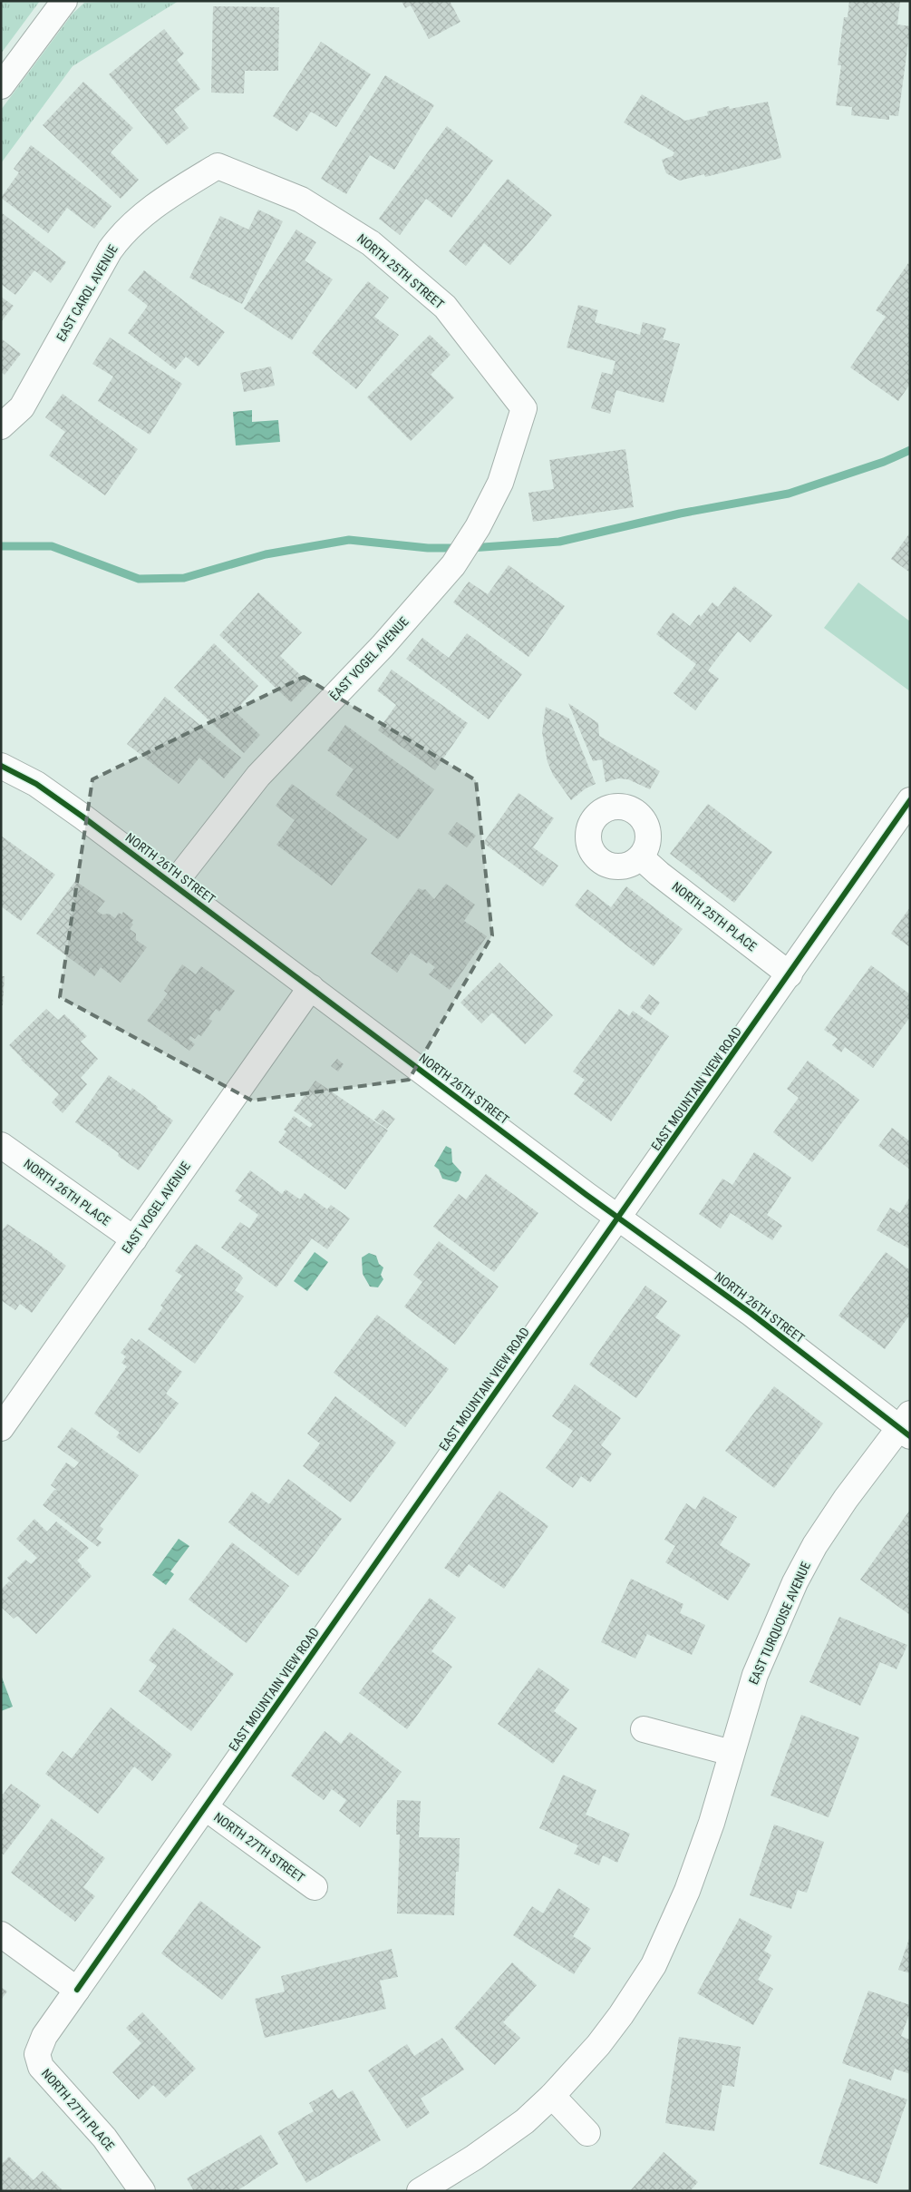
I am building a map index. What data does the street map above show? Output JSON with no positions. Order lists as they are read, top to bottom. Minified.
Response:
{"streets":{"street":["NORTH 25TH STREET","EAST CAROL AVENUE","EAST VOGEL AVENUE","NORTH 26TH STREET","NORTH 25TH PLACE","EAST MOUNTAIN VIEW ROAD","NORTH 26TH PLACE","EAST TURQUOISE AVENUE","NORTH 27TH STREET","NORTH 27TH PLACE"]},"crossings":[["NORTH 25TH STREET","EAST CAROL AVENUE"],["NORTH 25TH STREET","EAST VOGEL AVENUE"],["EAST VOGEL AVENUE","NORTH 26TH STREET"],["EAST VOGEL AVENUE","NORTH 26TH PLACE"],["NORTH 26TH STREET","EAST MOUNTAIN VIEW ROAD"],["NORTH 26TH STREET","EAST TURQUOISE AVENUE"],["NORTH 25TH PLACE","EAST MOUNTAIN VIEW ROAD"],["EAST MOUNTAIN VIEW ROAD","NORTH 27TH STREET"],["EAST MOUNTAIN VIEW ROAD","NORTH 27TH PLACE"]]}
